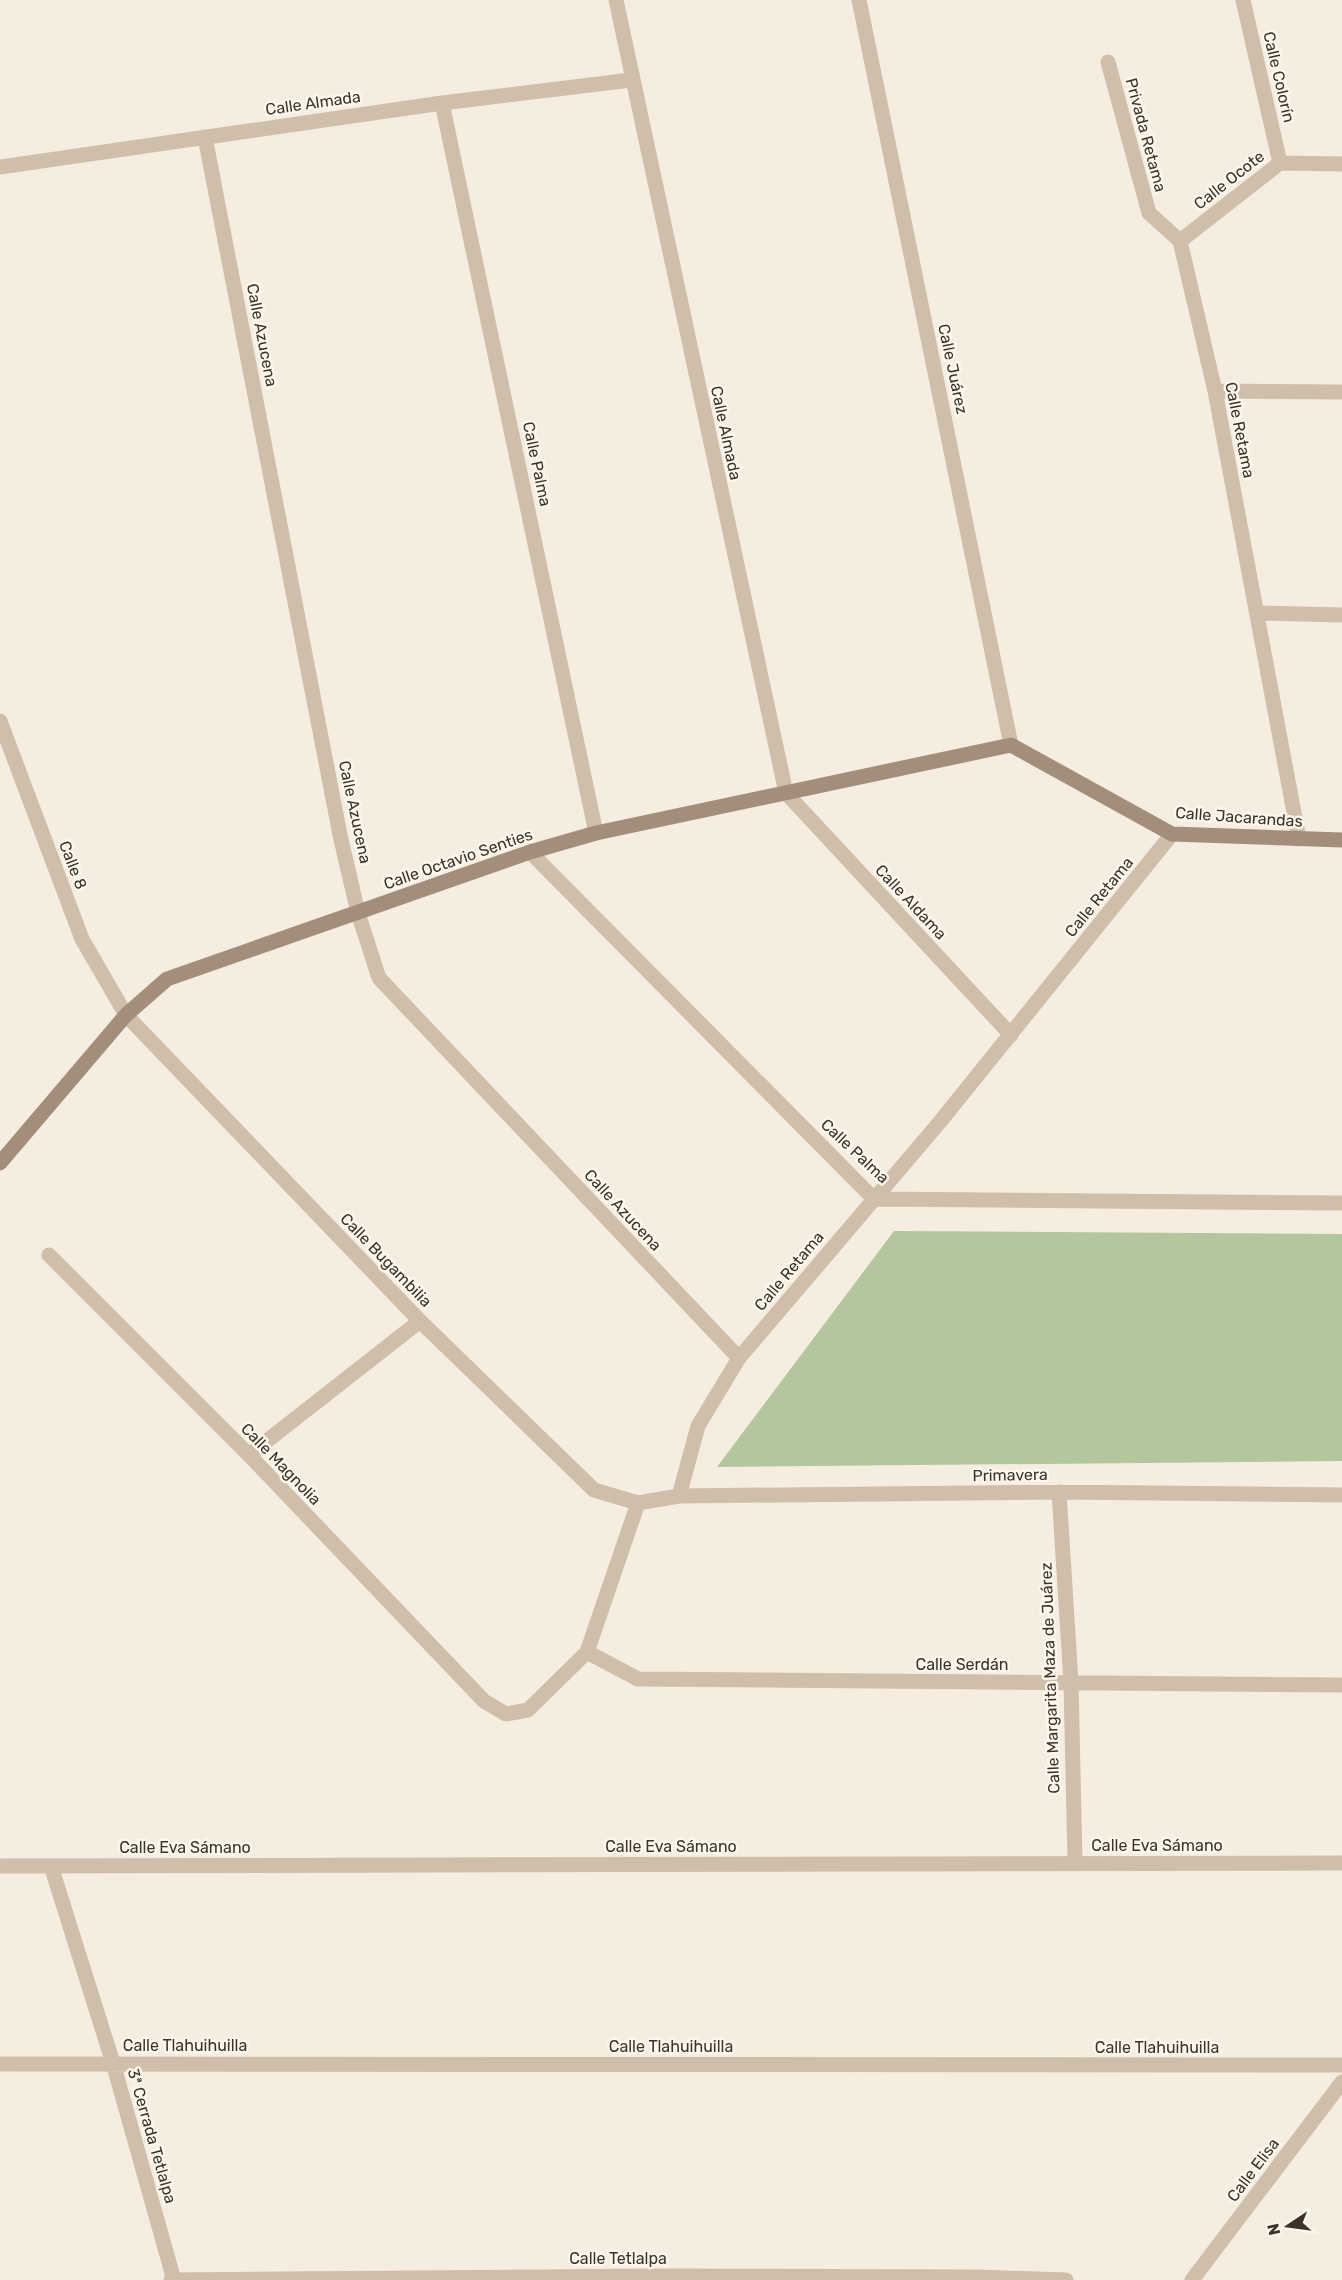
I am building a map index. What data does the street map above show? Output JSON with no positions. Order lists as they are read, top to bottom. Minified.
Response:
{"streets":{"street":["Calle Colorín","Calle Almada","Privada Retama","Calle Ocote","Calle Azucena","Calle Juárez","Calle Retama","Calle Palma","Calle Jacarandas","Calle Octavio Senties","Calle 8","Calle Aldama","Calle Bugambilia","Calle Magnolia","Primavera","Calle Serdán","Calle Margarita Maza de Juárez","Calle Eva Sámano","Calle Tlahuihuilla","3ª Cerrada Tetlalpa","Calle Elisa","Calle Tetlalpa"]},"crossings":[["Calle Colorín","Calle Ocote"],["Calle Almada","Calle Azucena"],["Calle Almada","Calle Palma"],["Calle Almada","Calle Octavio Senties"],["Calle Almada","Calle Aldama"],["Privada Retama","Calle Ocote"],["Privada Retama","Calle Retama"],["Calle Ocote","Calle Retama"],["Calle Azucena","Calle Retama"],["Calle Azucena","Calle Octavio Senties"],["Calle Juárez","Calle Jacarandas"],["Calle Juárez","Calle Octavio Senties"],["Calle Retama","Calle Palma"],["Calle Retama","Calle Jacarandas"],["Calle Retama","Calle Aldama"],["Calle Retama","Primavera"],["Calle Palma","Calle Octavio Senties"],["Calle Jacarandas","Calle Octavio Senties"],["Calle Octavio Senties","Calle 8"],["Calle Octavio Senties","Calle Aldama"],["Calle Octavio Senties","Calle Bugambilia"],["Calle 8","Calle Bugambilia"],["Calle Magnolia","Calle Serdán"],["Primavera","Calle Margarita Maza de Juárez"],["Calle Serdán","Calle Margarita Maza de Juárez"],["Calle Margarita Maza de Juárez","Calle Eva Sámano"],["Calle Eva Sámano","3ª Cerrada Tetlalpa"],["Calle Tlahuihuilla","3ª Cerrada Tetlalpa"],["3ª Cerrada Tetlalpa","Calle Tetlalpa"]],"north":"left"}
